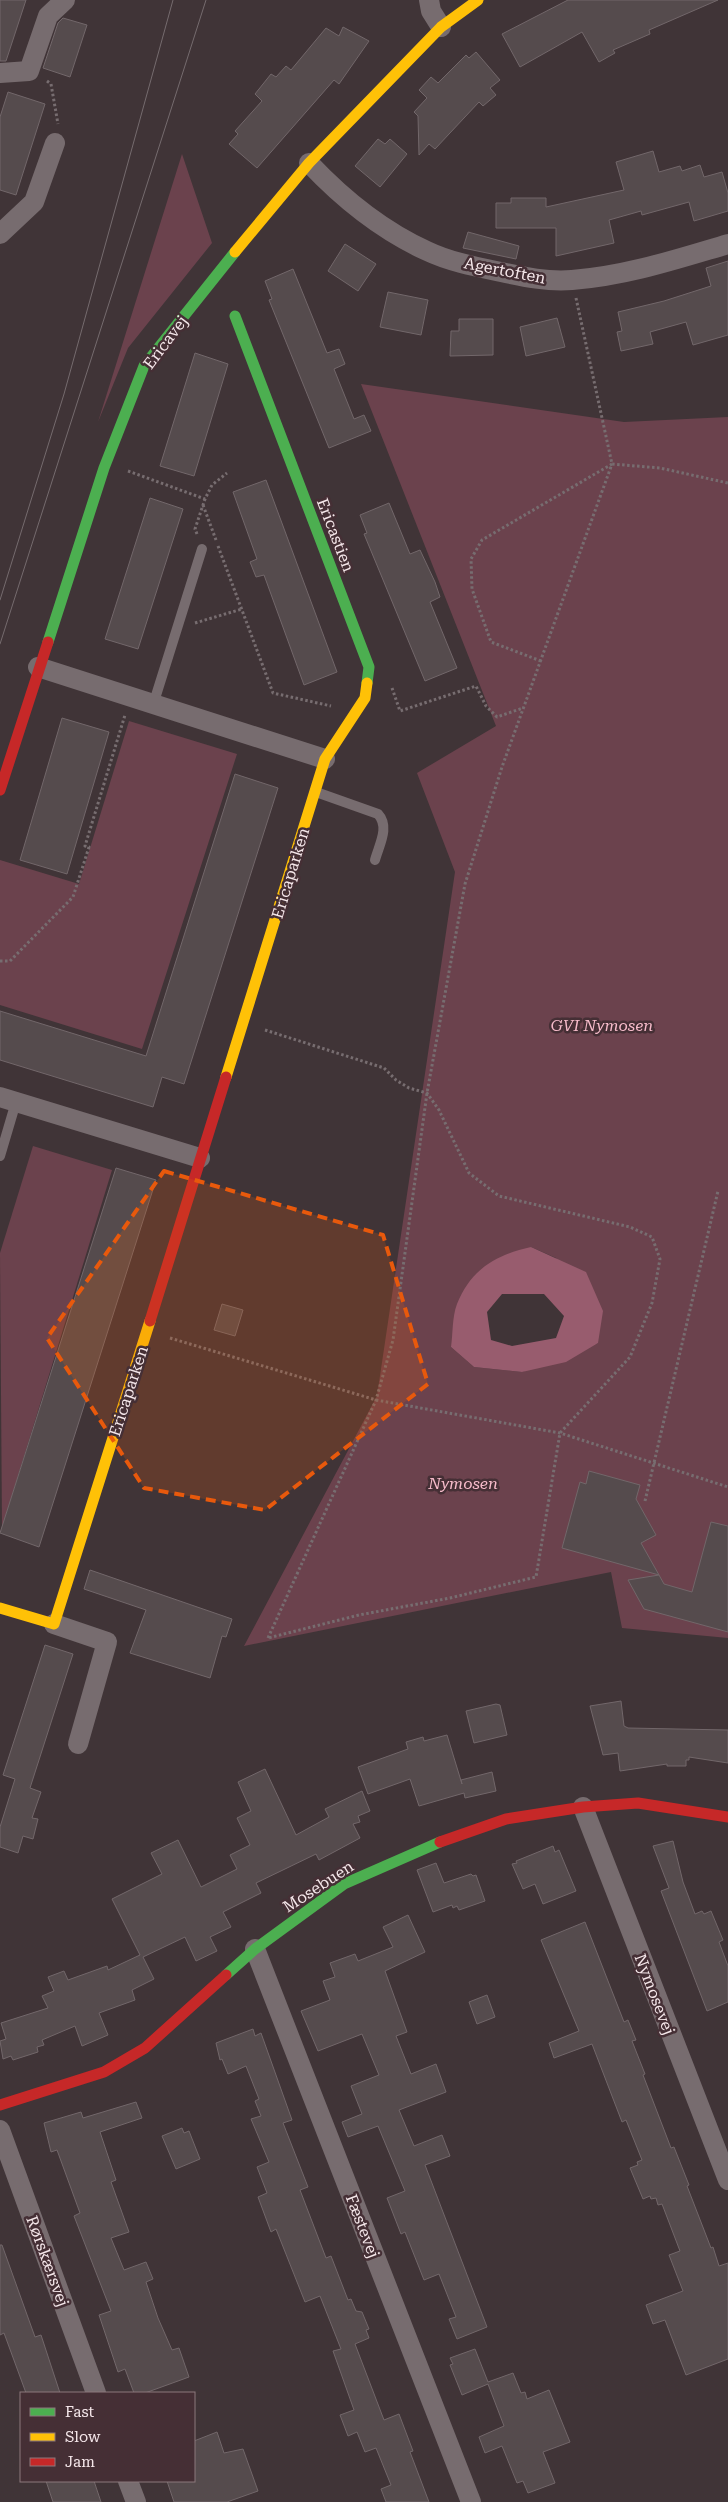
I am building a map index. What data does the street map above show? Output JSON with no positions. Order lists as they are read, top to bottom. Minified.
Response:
{"streets":{"street":["Agertoften","Ericavej","Ericastien","Ericaparken","Mosebuen","Nymosevej","Fæstevej","Rørskærsvej"]},"crossings":[["Agertoften","Ericavej"],["Ericastien","Ericaparken"],["Mosebuen","Nymosevej"],["Mosebuen","Fæstevej"]],"parks":["GVI Nymosen","Nymosen"],"legend":["Fast","Slow","Jam"]}
